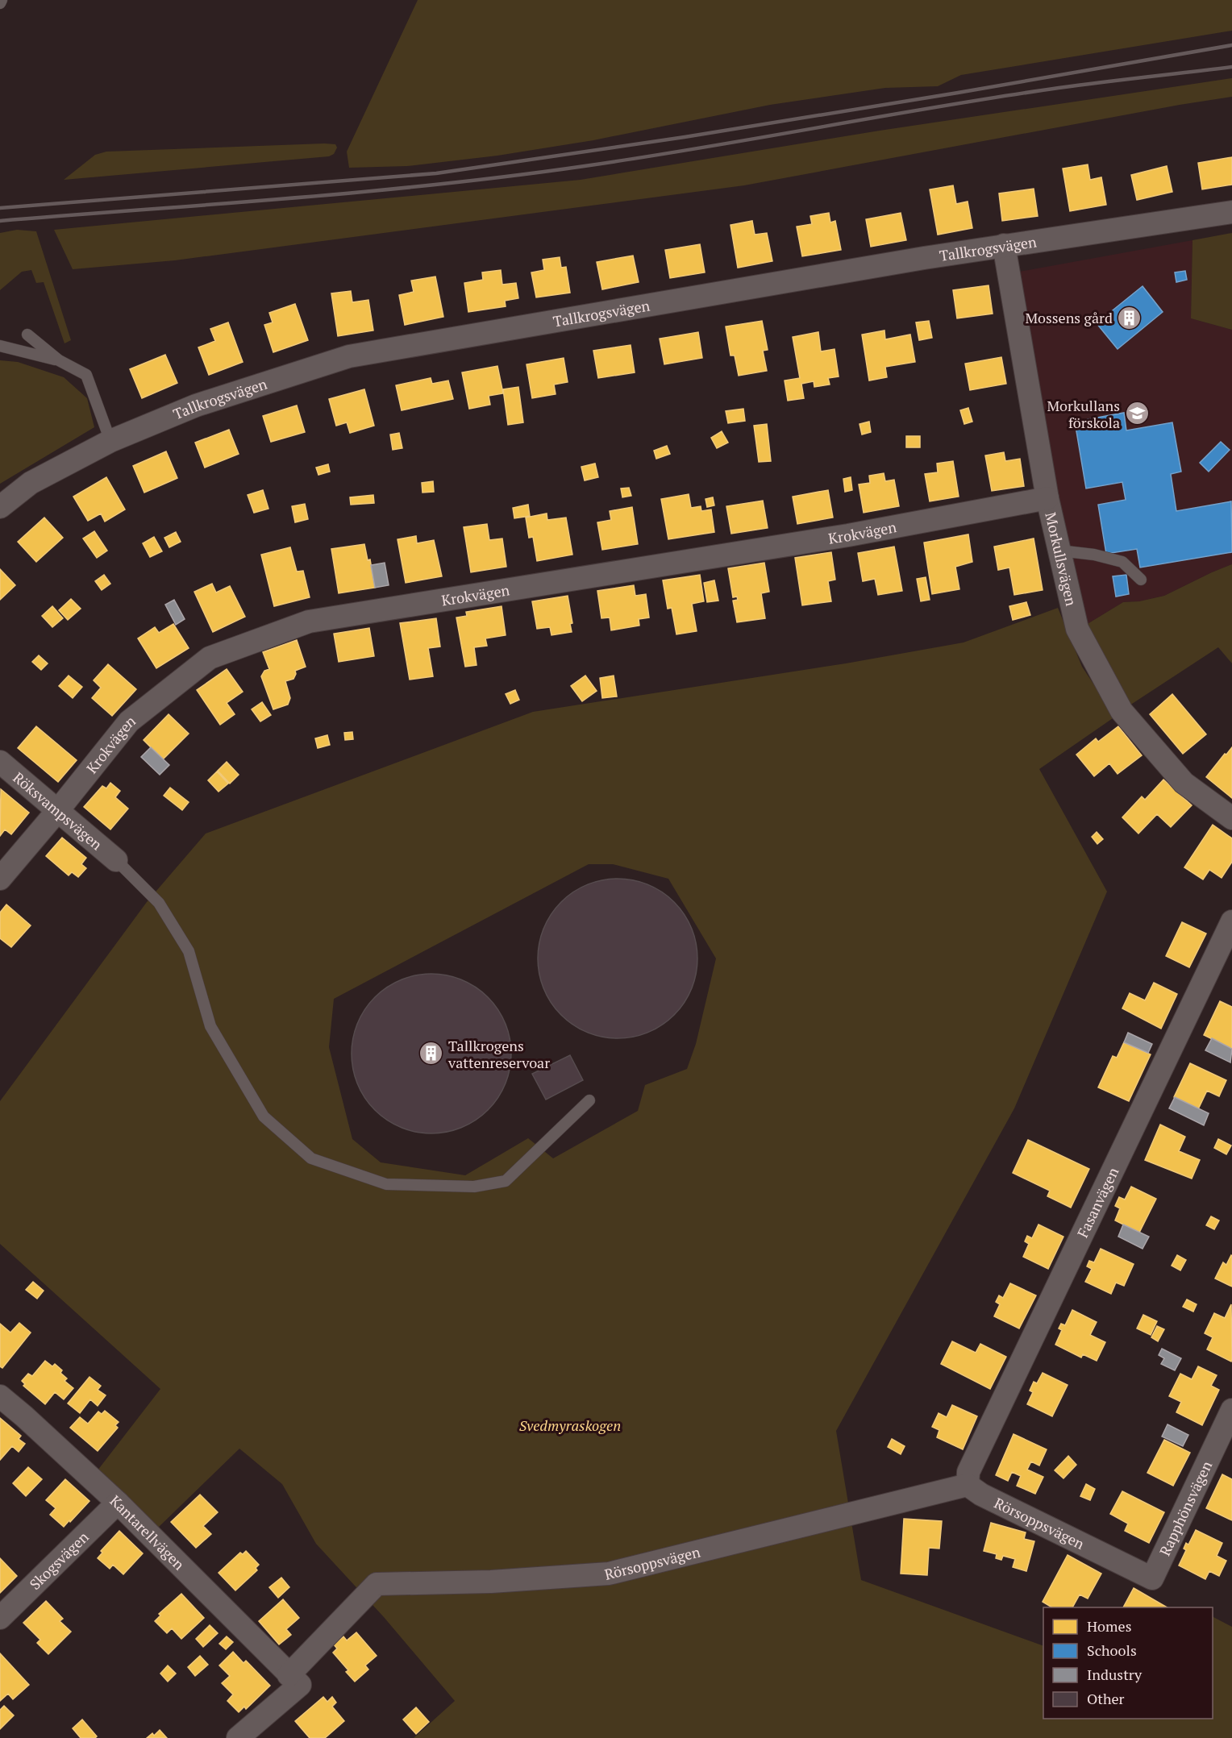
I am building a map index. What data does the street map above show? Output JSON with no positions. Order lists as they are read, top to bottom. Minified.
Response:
{"streets":{"street":["Tallkrogsvägen","Krokvägen","Morkullsvägen","Röksvampsvägen","Fasanvägen","Rapphönsvägen","Rörsoppsvägen","Kantarellvägen","Skogsvägen"]},"crossings":[["Tallkrogsvägen","Morkullsvägen"],["Krokvägen","Morkullsvägen"],["Krokvägen","Röksvampsvägen"],["Fasanvägen","Rörsoppsvägen"],["Rapphönsvägen","Rörsoppsvägen"],["Rörsoppsvägen","Kantarellvägen"],["Kantarellvägen","Skogsvägen"]],"parks":["Svedmyraskogen"],"places":{"building":["Mossens gård","Tallkrogens vattenreservoar"],"school or university":["Morkullans förskola"]},"legend":["Homes","Schools","Industry","Other"]}
